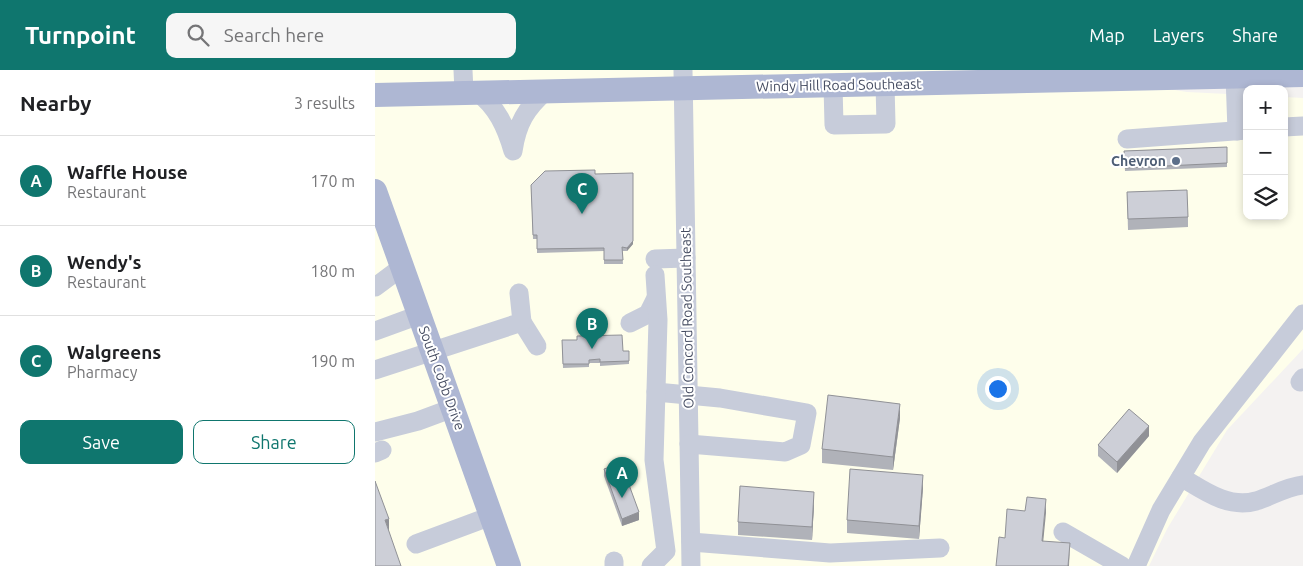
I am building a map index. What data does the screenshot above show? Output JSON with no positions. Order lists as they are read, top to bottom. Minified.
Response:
{"streets":{"main road":["Windy Hill Road Southeast","South Cobb Drive"],"street":["Old Concord Road Southeast"]},"crossings":[["Windy Hill Road Southeast","Old Concord Road Southeast"]],"places":["Chevron"],"page":{"header":"Turnpoint","search":"Search here","nav":["Map","Layers","Share"],"heading":["Nearby","3 results"],"map_buttons":["+","−"],"list":[{"mark":"A","name":"Waffle House","note":"Restaurant","value":"170 m"},{"mark":"B","name":"Wendy's","note":"Restaurant","value":"180 m"},{"mark":"C","name":"Walgreens","note":"Pharmacy","value":"190 m"}],"pins":["C","B","A"],"buttons":["Save","Share"]}}
